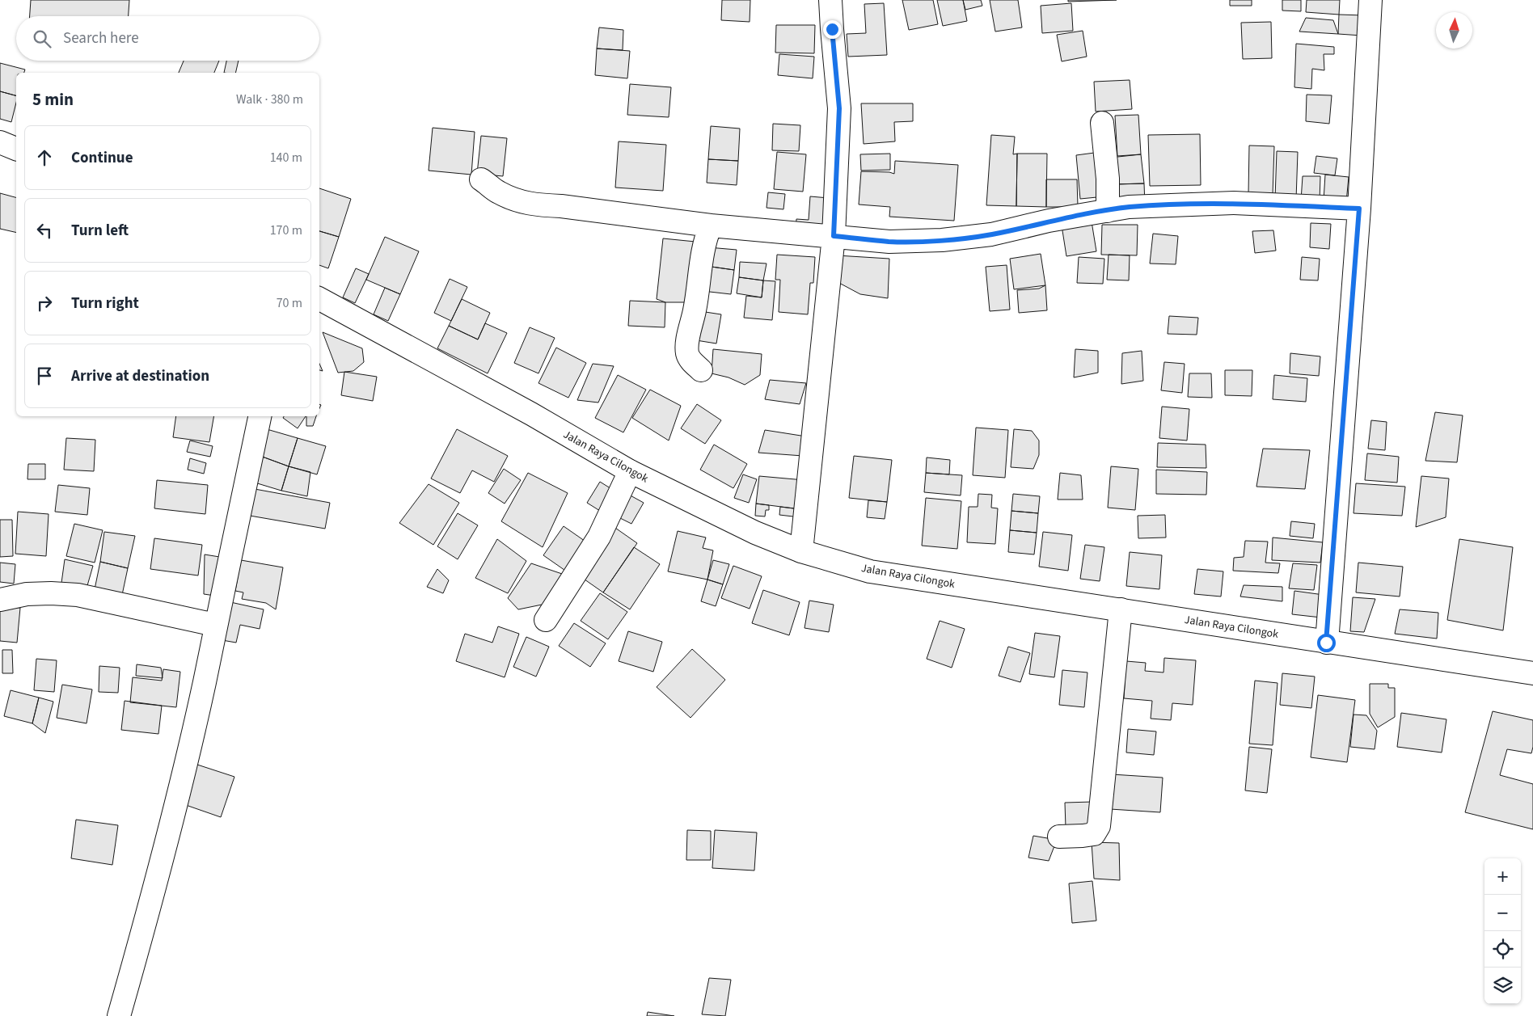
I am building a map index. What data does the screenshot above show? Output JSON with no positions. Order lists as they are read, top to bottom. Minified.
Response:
{"streets":{"main road":["Jalan Raya Cilongok"]},"north":"top","page":{"search":"Search here","heading":["5 min","Walk · 380 m"],"list":[["Continue","140 m"],["Turn left","170 m"],["Turn right","70 m"],"Arrive at destination"],"map_buttons":["+","−"]}}
